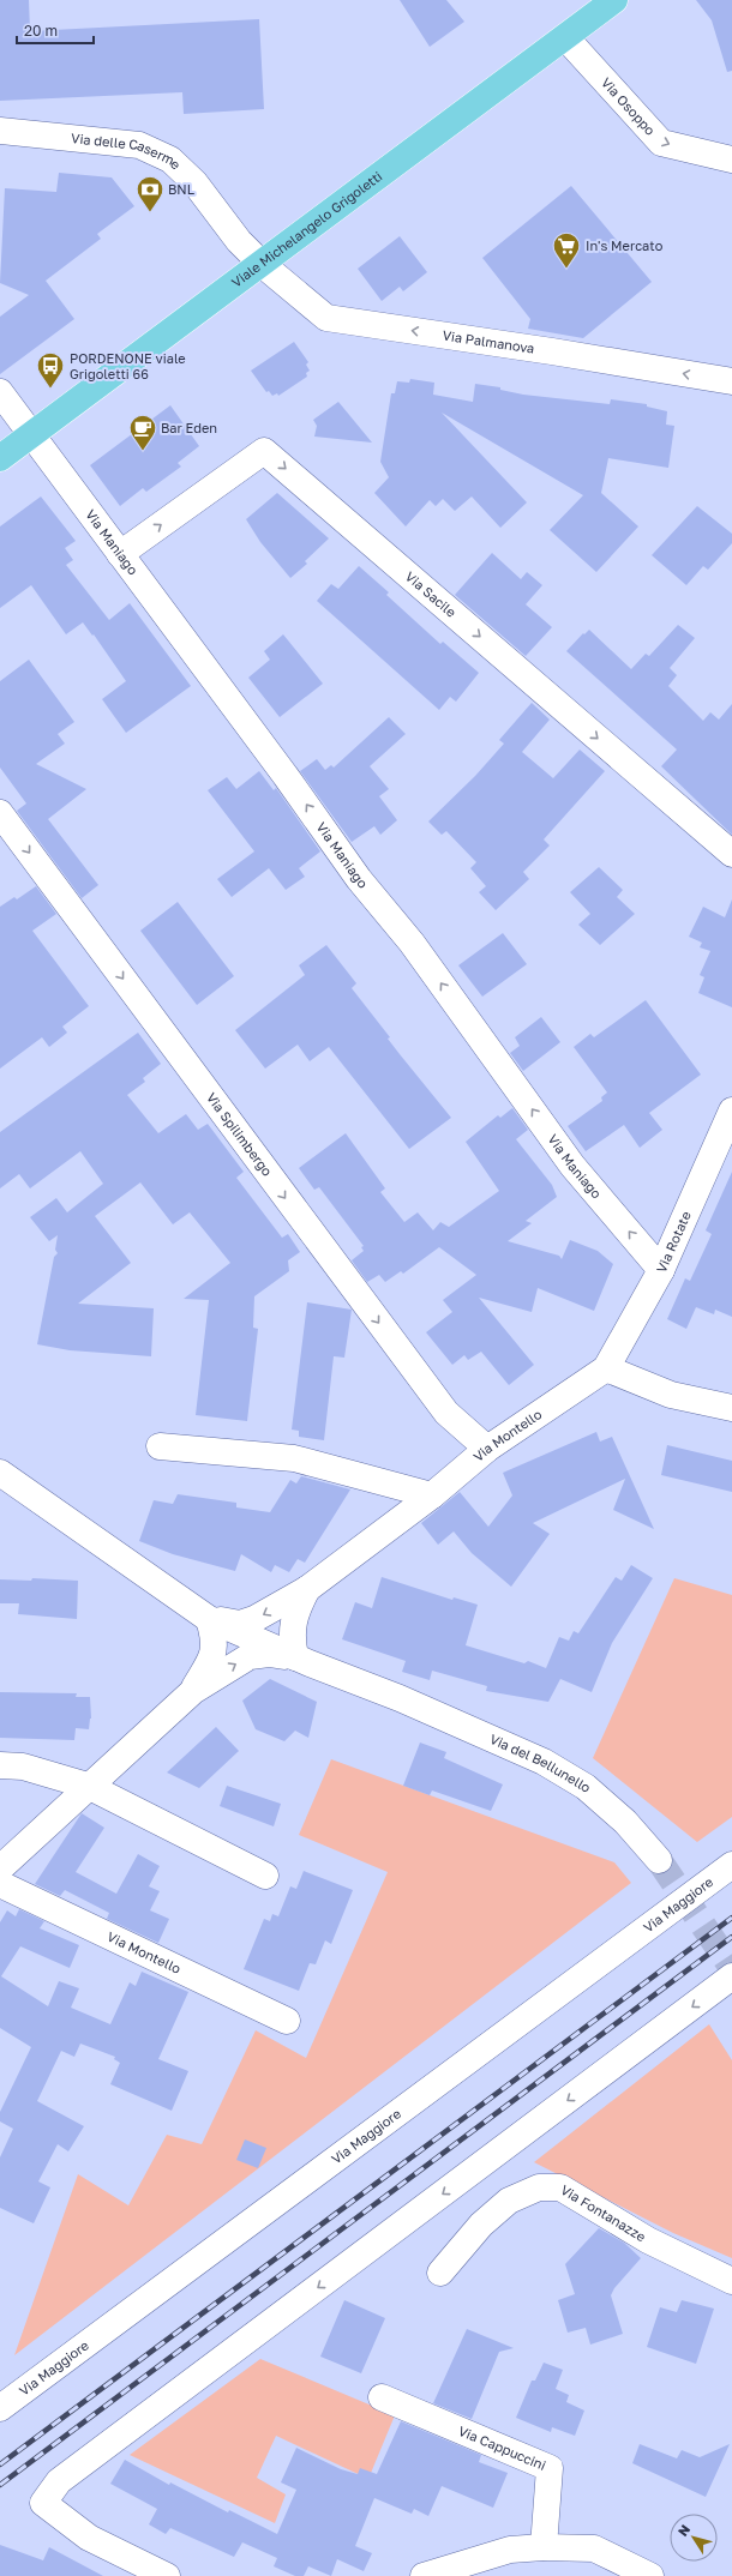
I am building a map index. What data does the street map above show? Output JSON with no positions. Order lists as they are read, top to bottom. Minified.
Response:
{"streets":{"main road":["Viale Michelangelo Grigoletti"],"street":["Via Osoppo","Via delle Caserme","Via Palmanova","Via Maniago","Via Sacile","Via Spilimbergo","Via Rotate","Via Montello","Via del Bellunello","Via Maggiore","Via Fontanazze","Via Cappuccini"]},"crossings":[["Via Osoppo","Viale Michelangelo Grigoletti"],["Via delle Caserme","Viale Michelangelo Grigoletti"],["Via delle Caserme","Via Palmanova"],["Viale Michelangelo Grigoletti","Via Palmanova"],["Viale Michelangelo Grigoletti","Via Maniago"],["Via Maniago","Via Sacile"],["Via Maniago","Via Rotate"],["Via Spilimbergo","Via Montello"],["Via Rotate","Via Montello"]],"one_way":["Via Osoppo","Via Palmanova","Via Maniago","Via Sacile","Via Spilimbergo"],"places":{"bank":["BNL"],"supermarket":["In's Mercato"],"bus stop":["PORDENONE viale Grigoletti 66"],"cafe":["Bar Eden"]},"scale_bar":"20 m","north":"top left"}
